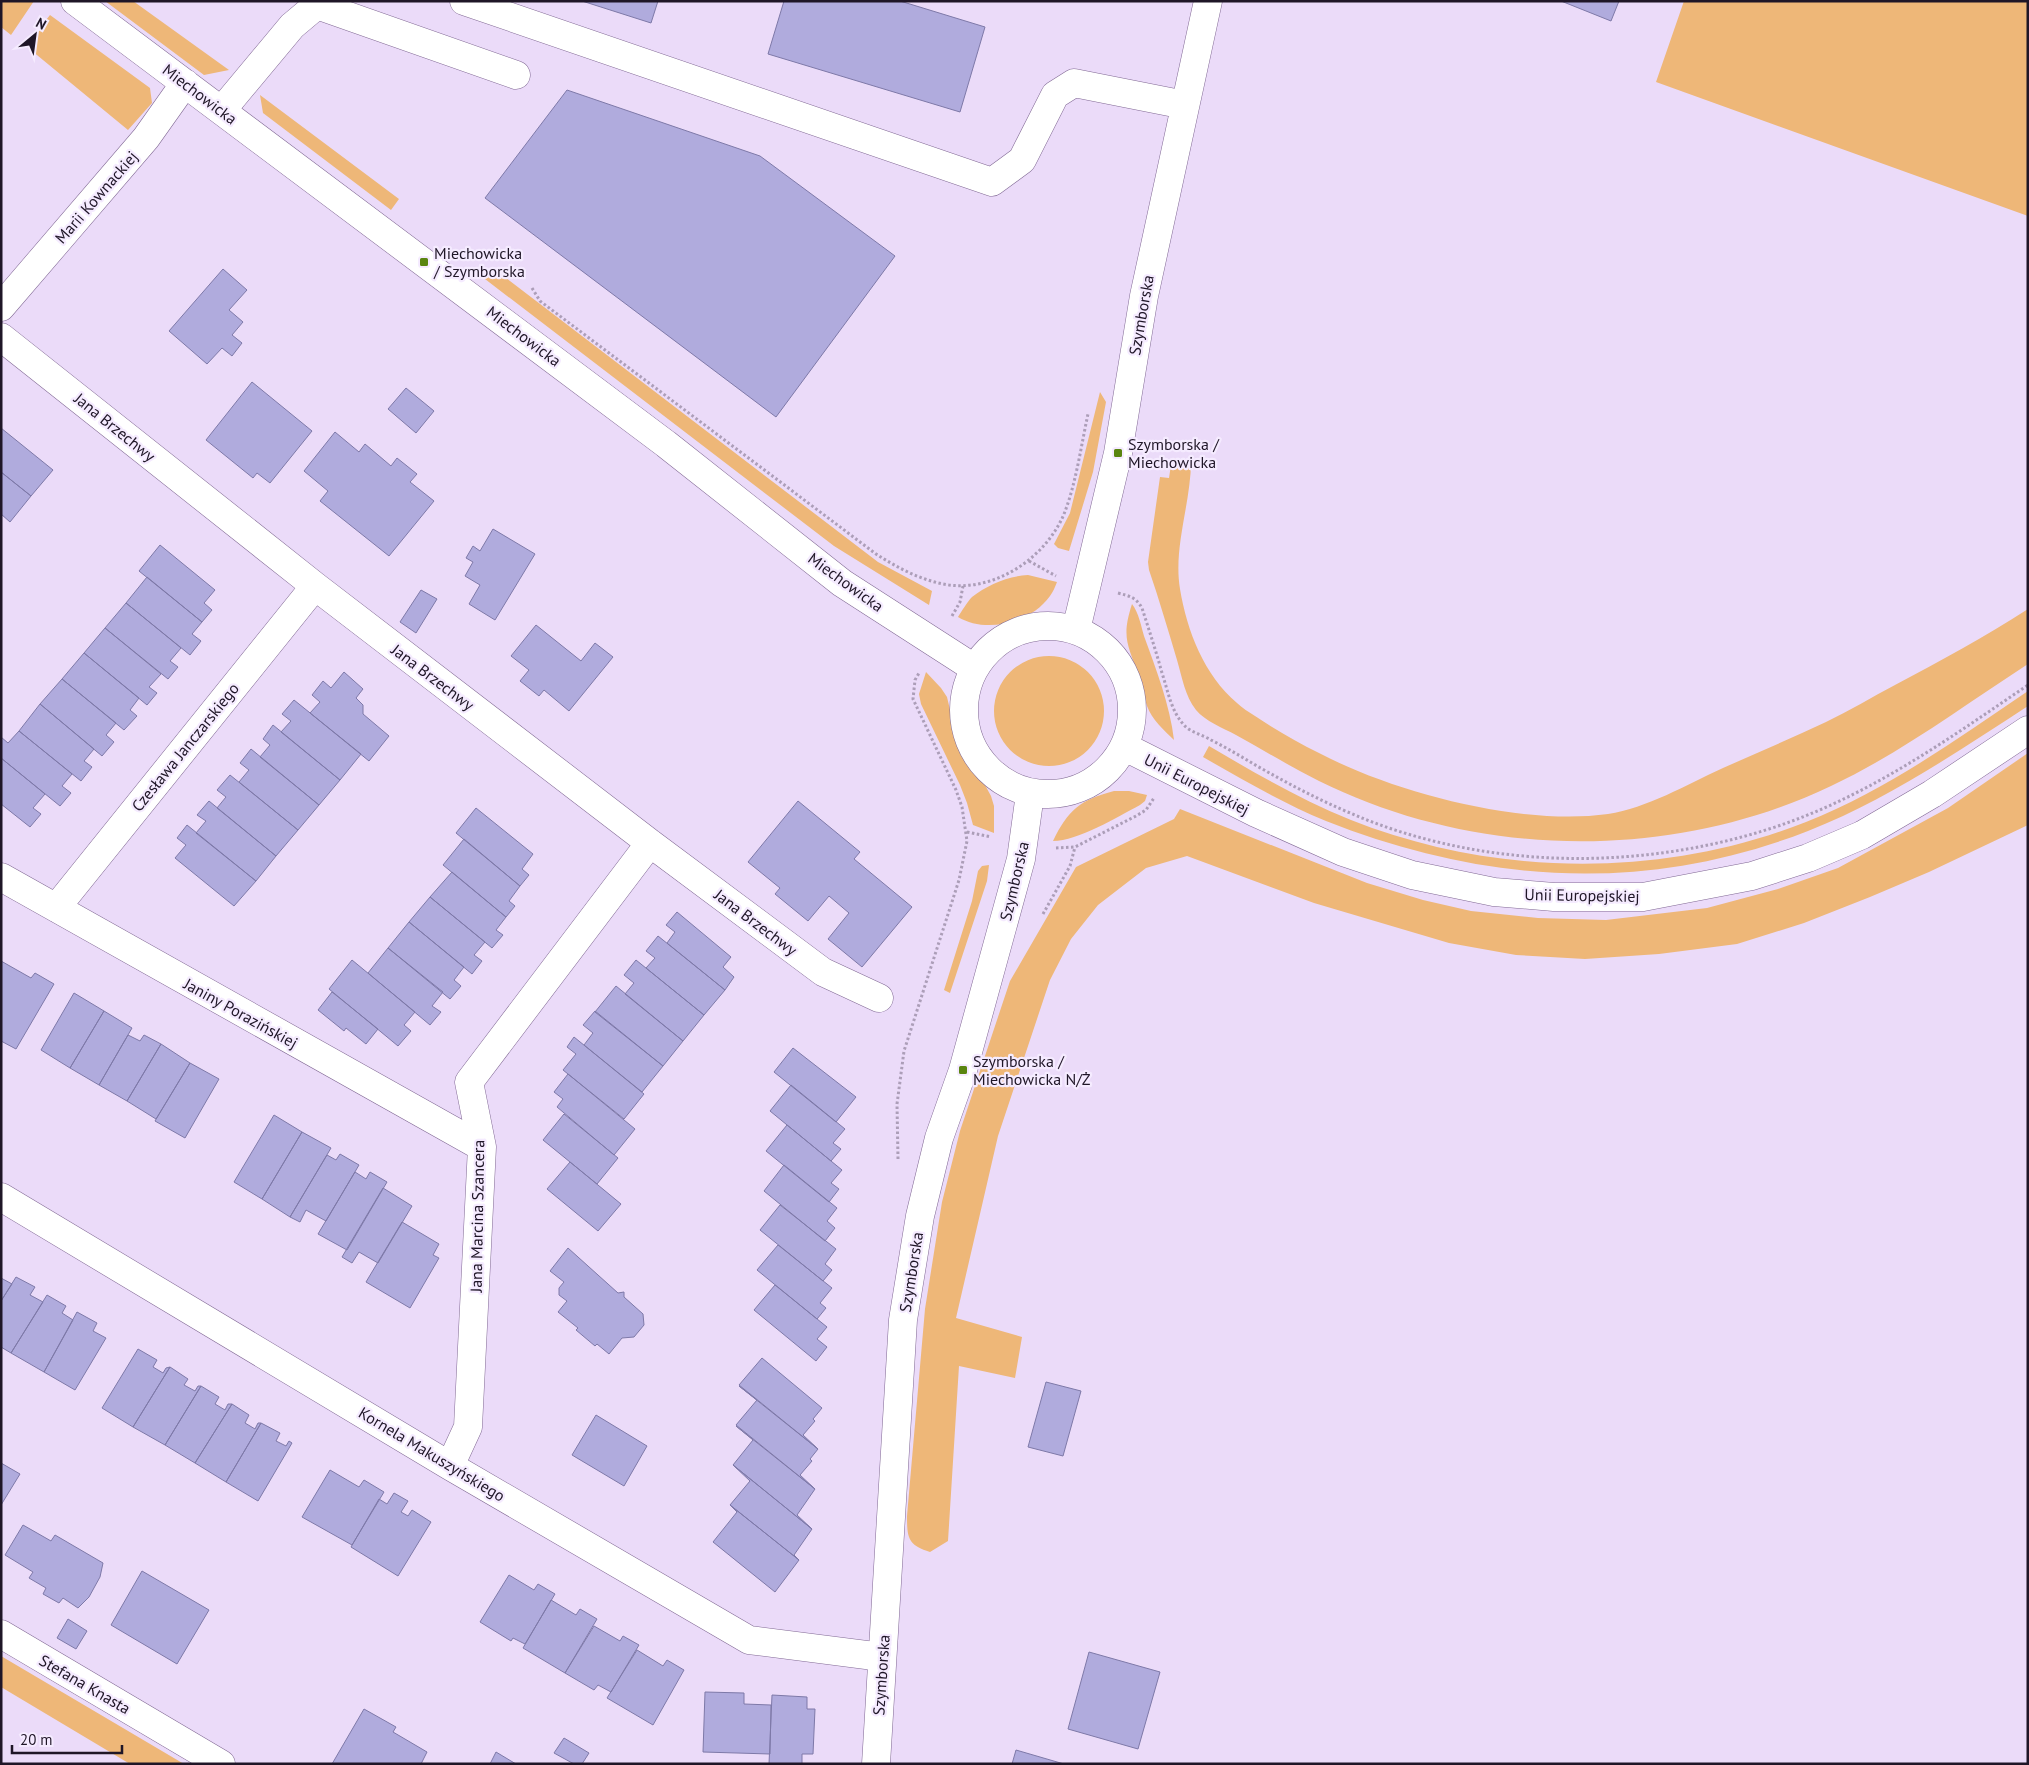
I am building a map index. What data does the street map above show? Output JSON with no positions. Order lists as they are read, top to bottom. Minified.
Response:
{"streets":{"street":["Miechowicka","Marii Kownackiej","Szymborska","Jana Brzechwy","Czesława Janczarskiego","Unii Europejskiej","Janiny Porazińskiej","Jana Marcina Szancera","Kornela Makuszyńskiego","Stefana Knasta"]},"crossings":[["Miechowicka","Marii Kownackiej"],["Miechowicka","Szymborska"],["Miechowicka","Unii Europejskiej"],["Szymborska","Unii Europejskiej"],["Szymborska","Kornela Makuszyńskiego"],["Jana Brzechwy","Czesława Janczarskiego"],["Jana Brzechwy","Jana Marcina Szancera"],["Czesława Janczarskiego","Janiny Porazińskiej"],["Janiny Porazińskiej","Jana Marcina Szancera"],["Jana Marcina Szancera","Kornela Makuszyńskiego"]],"places":{"transit":["Miechowicka / Szymborska","Szymborska / Miechowicka","Szymborska / Miechowicka N/Ż"]},"scale_bar":"20 m","north":"top right"}
